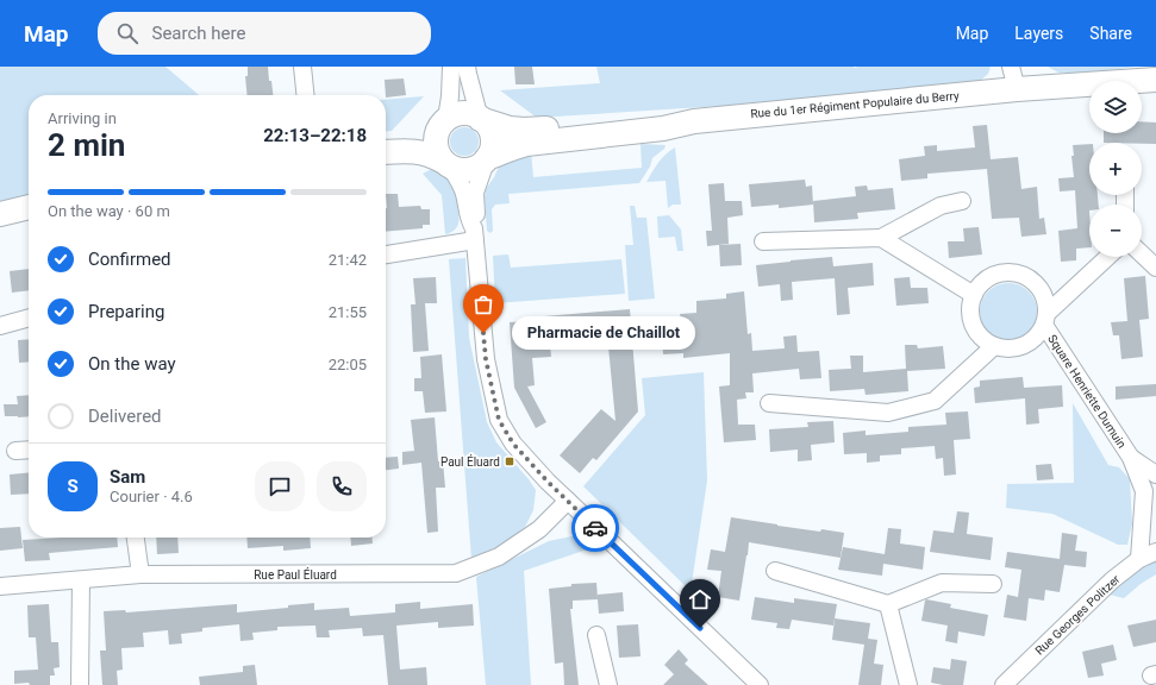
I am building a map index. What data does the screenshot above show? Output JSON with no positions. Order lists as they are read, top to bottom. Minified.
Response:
{"streets":{"main road":["Rue du 1er Régiment Populaire du Berry"],"street":["Square Henriette Dumuin","Rue Paul Éluard","Rue Georges Politzer"]},"places":{"other":["Pharmacie de Chaillot"],"transit":["Paul Éluard"]},"page":{"header":"Map","search":"Search here","nav":["Map","Layers","Share"],"map_buttons":["+","−"],"heading":["2 min","Arriving in","22:13–22:18"],"panel":["Sam","Courier · 4.6"],"bar":"On the way · 60 m","list":[["Confirmed","21:42"],["Preparing","21:55"],["On the way","22:05"],"Delivered"],"bubble":"Pharmacie de Chaillot","round":"S"}}
